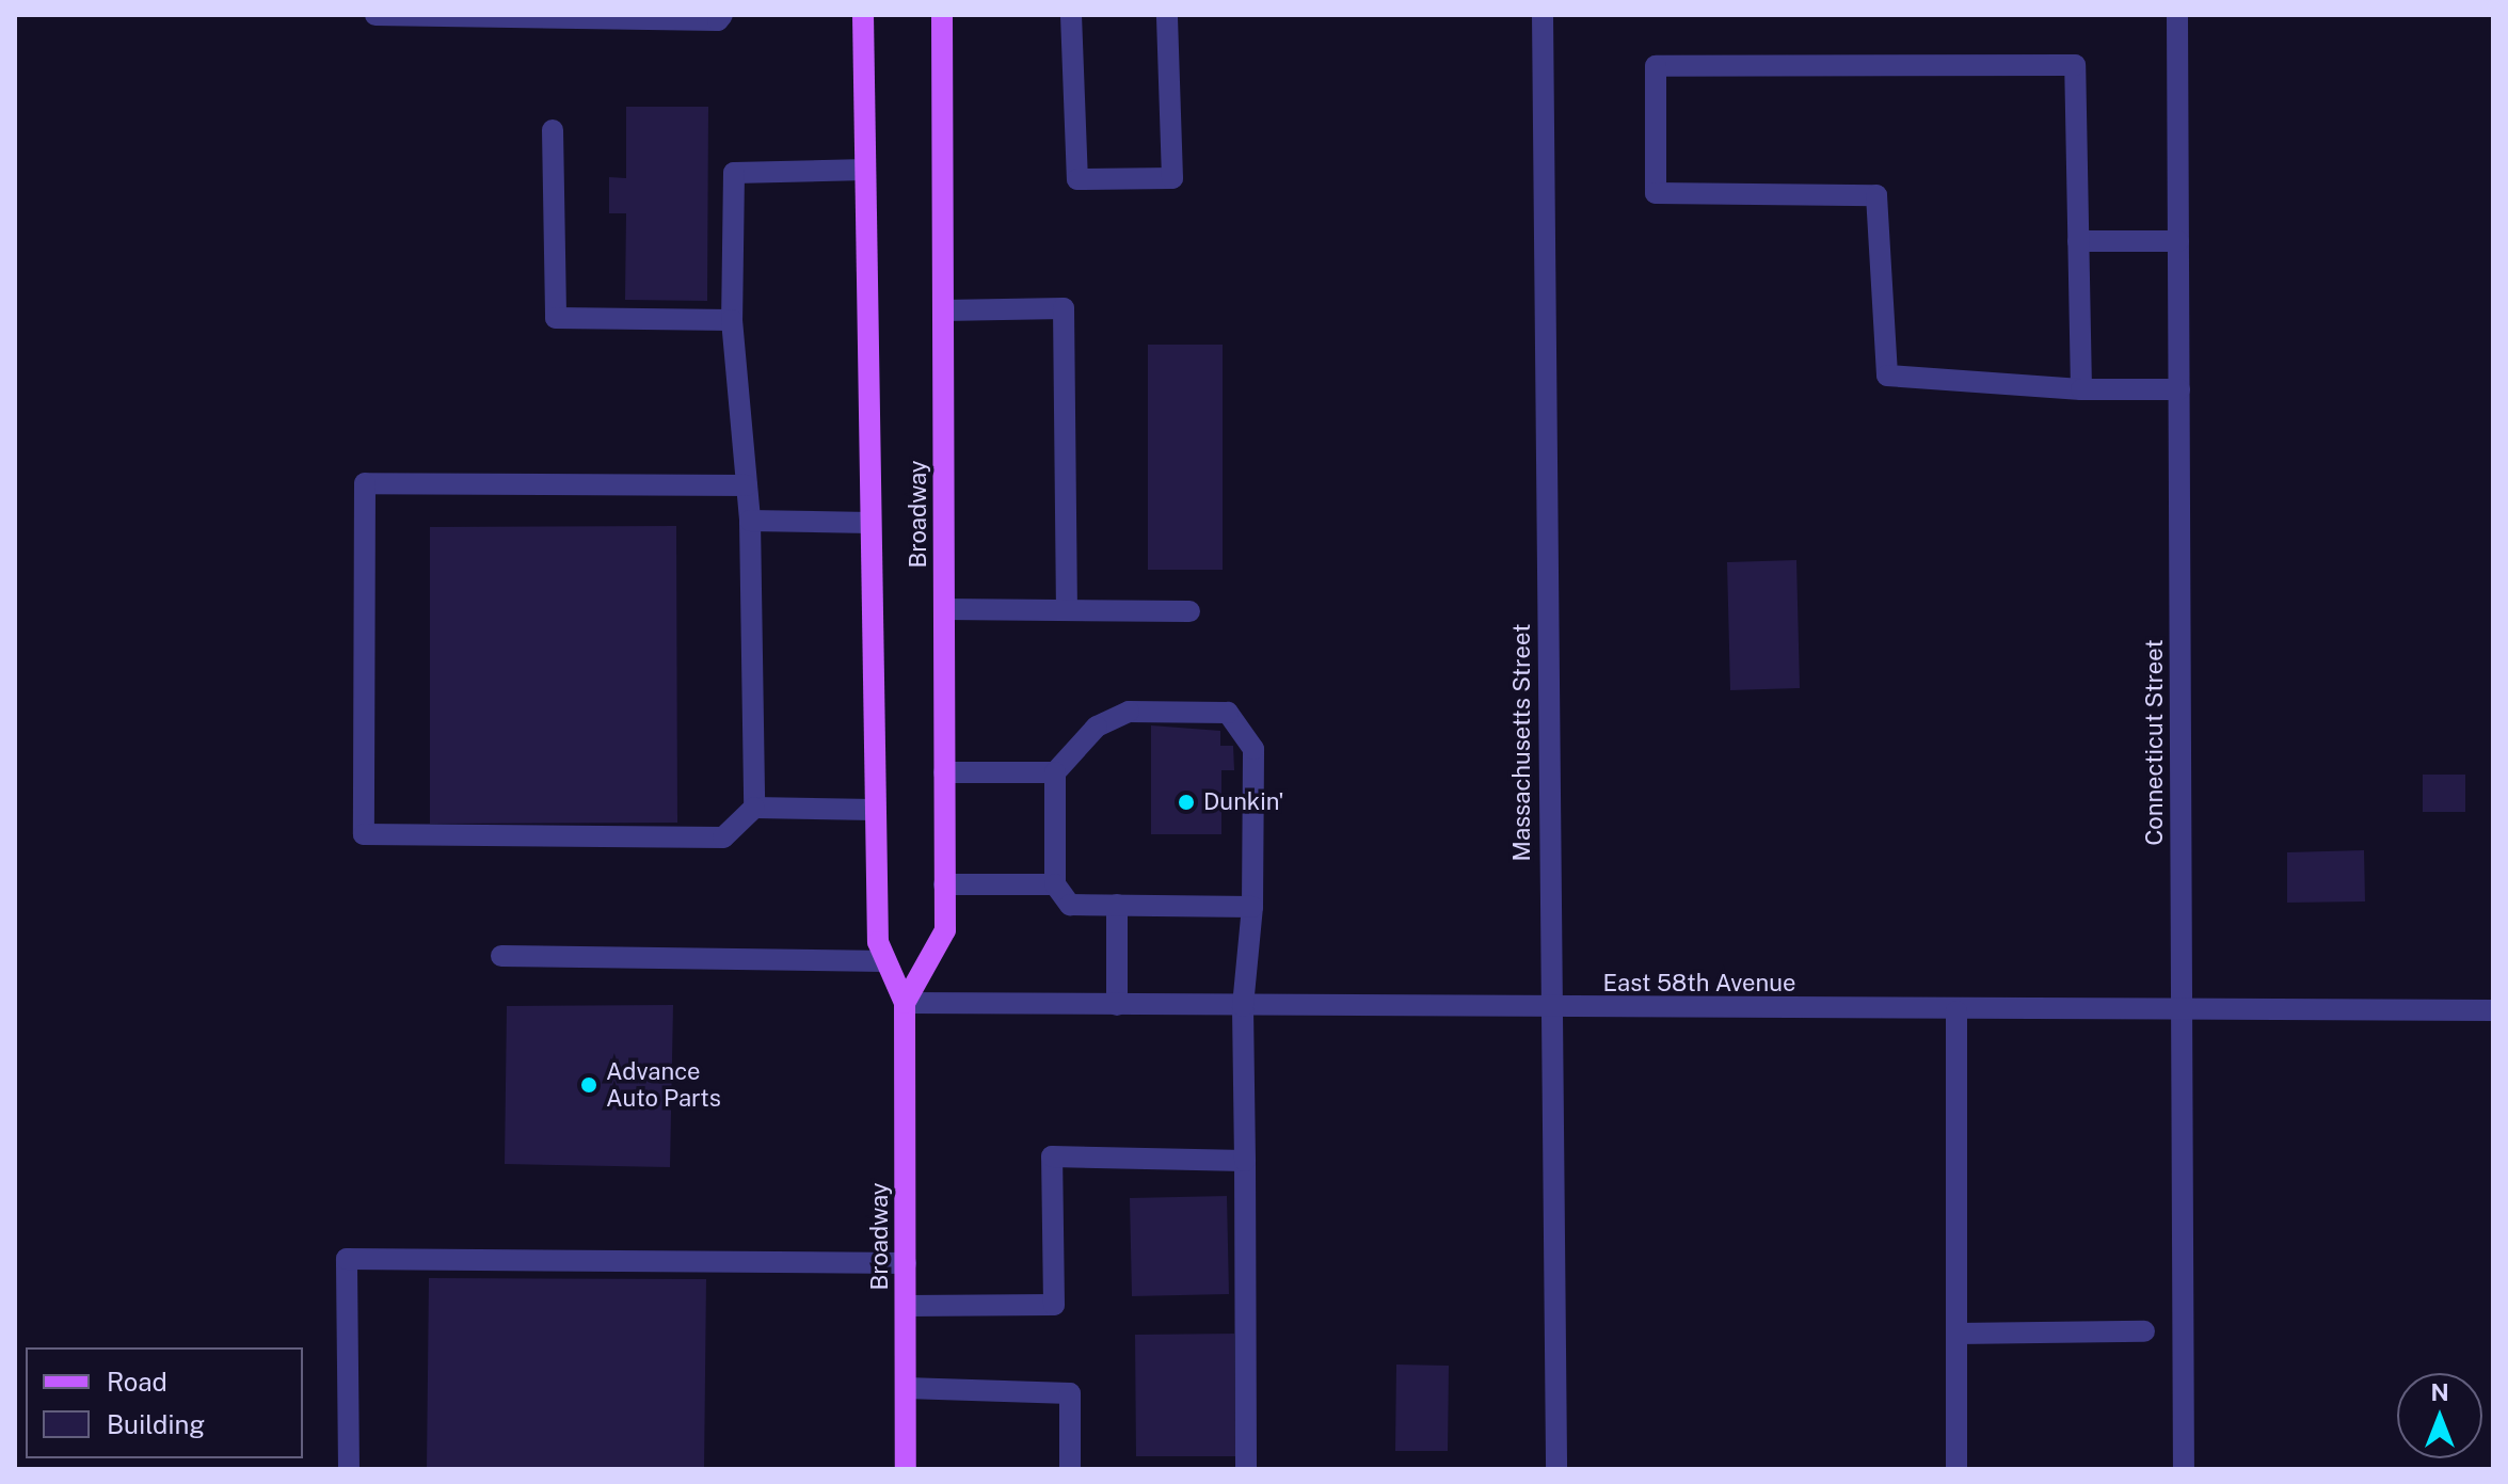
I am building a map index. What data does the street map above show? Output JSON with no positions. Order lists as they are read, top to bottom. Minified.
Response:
{"streets":{"main road":["Broadway"],"street":["Massachusetts Street","Connecticut Street","East 58th Avenue"]},"crossings":[["Broadway","East 58th Avenue"],["Massachusetts Street","East 58th Avenue"],["Connecticut Street","East 58th Avenue"]],"places":["Dunkin'","Advance Auto Parts"],"legend":["Road","Building"],"north":"top"}
